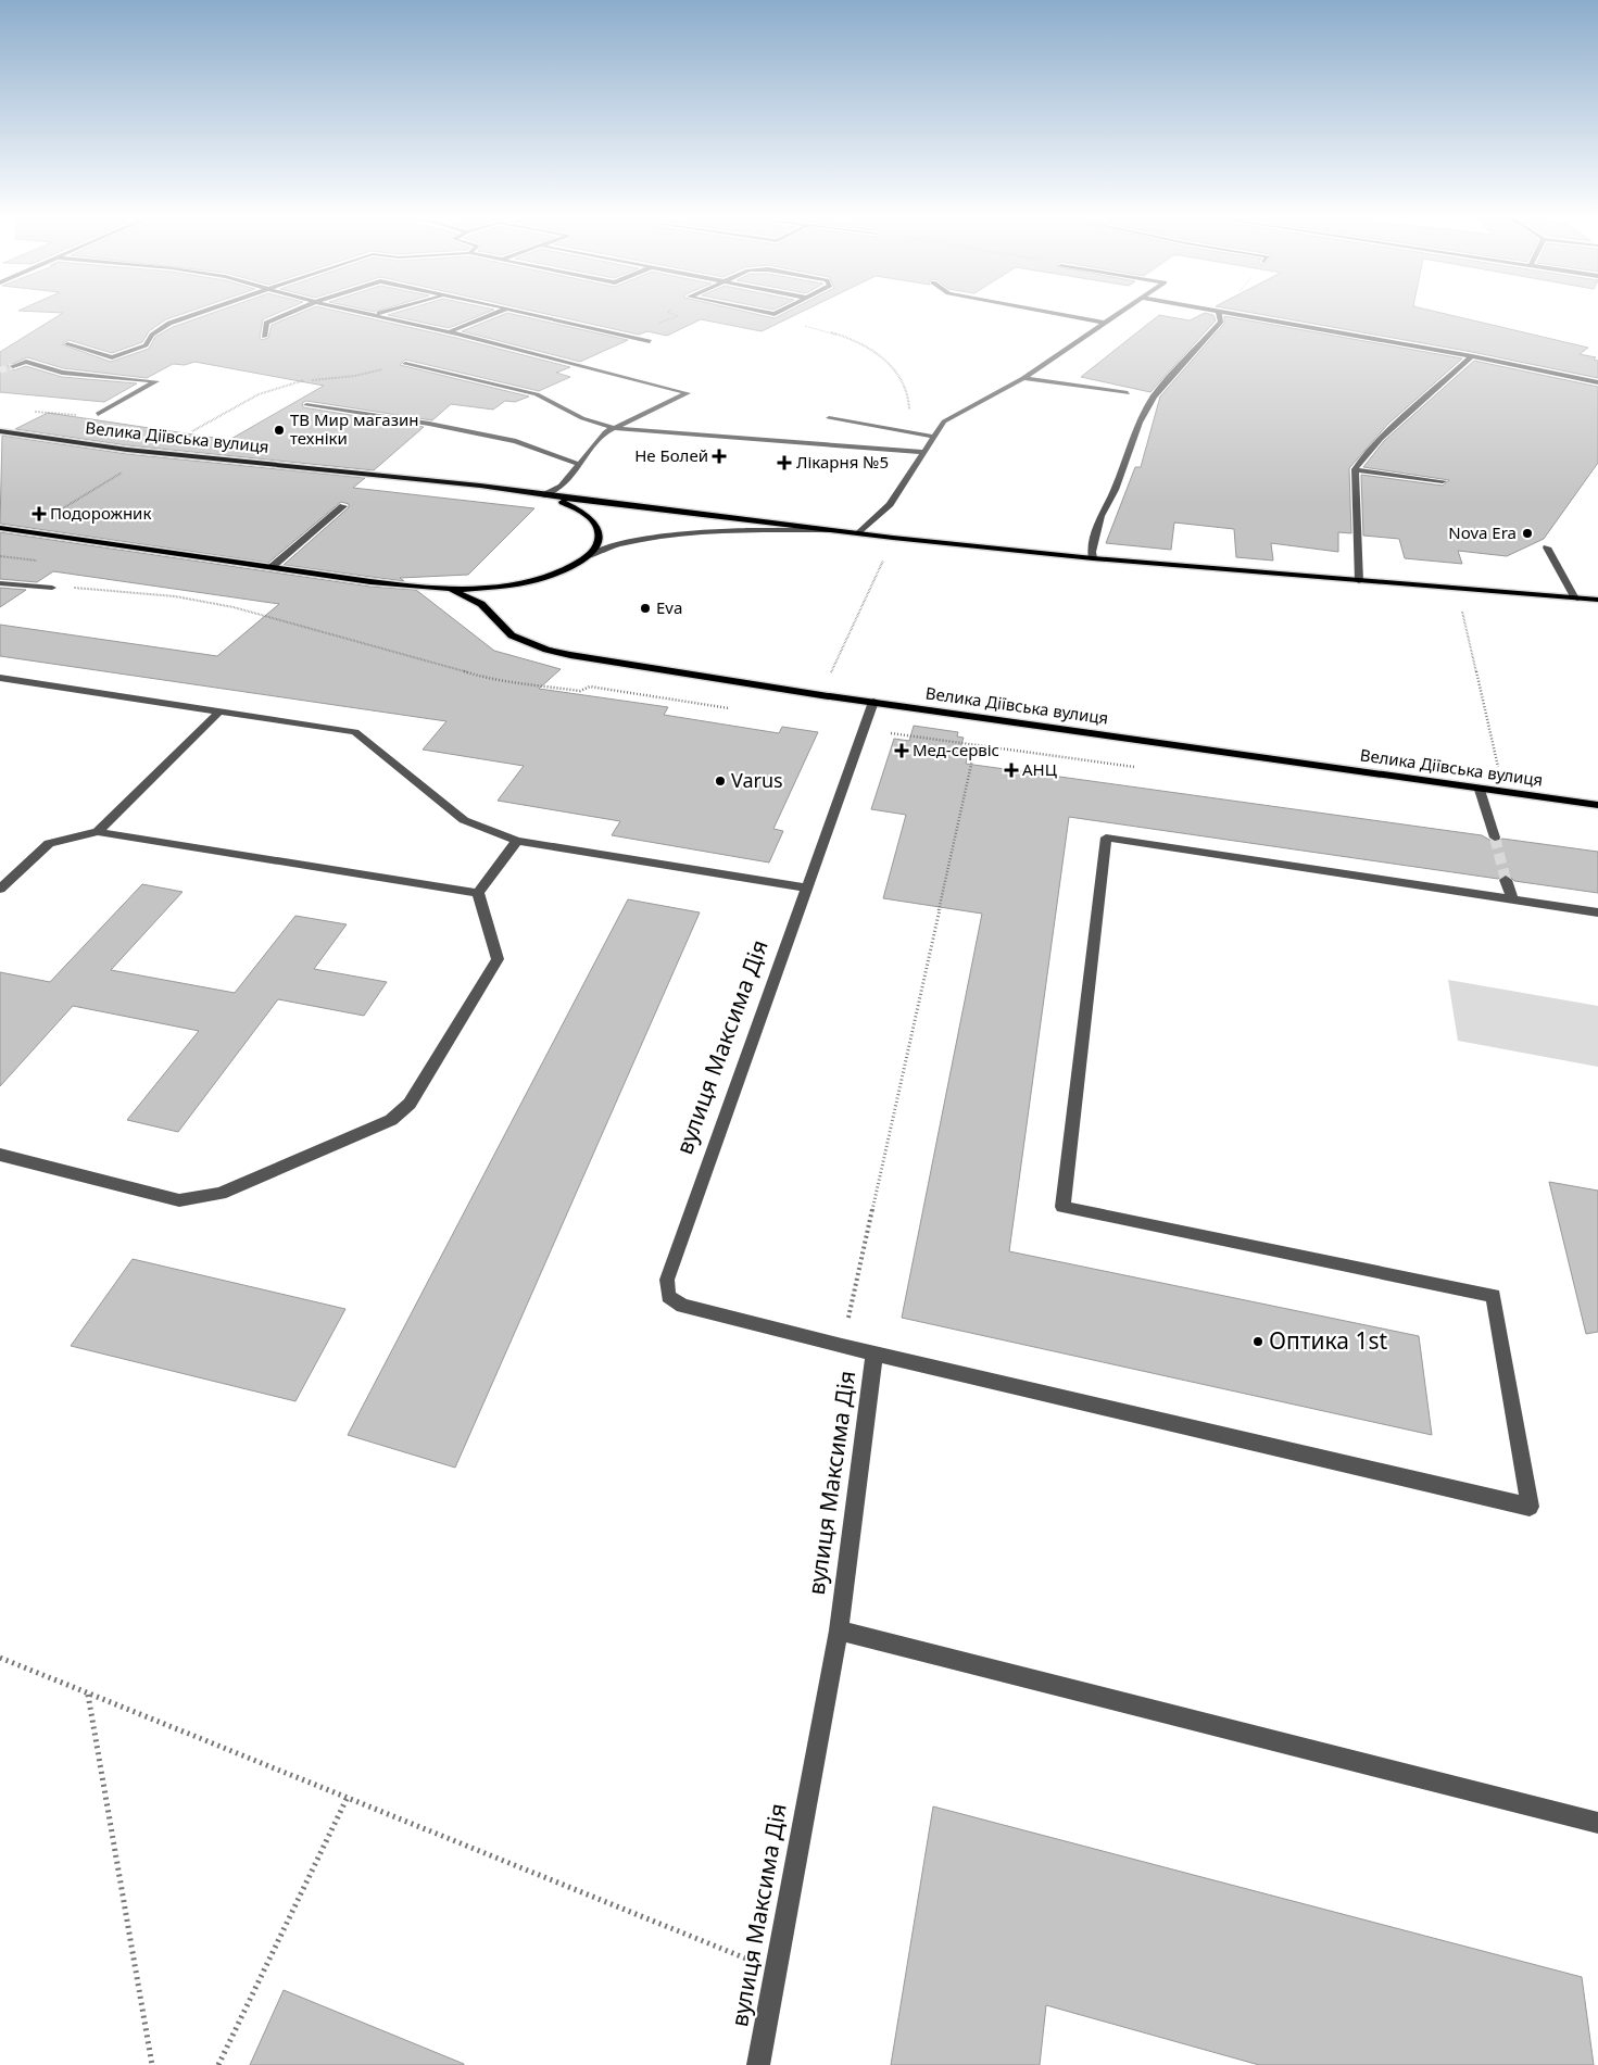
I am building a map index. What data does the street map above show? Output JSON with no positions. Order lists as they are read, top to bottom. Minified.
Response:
{"streets":{"main road":["Велика Діївська вулиця"],"street":["вулиця Максима Дія"]},"crossings":[["Велика Діївська вулиця","вулиця Максима Дія"]],"places":{"other":["ТВ Мир магазин техніки","Nova Era","Eva","Varus","Оптика 1st"],"health":["Не Болей","Лікарня №5","Подорожник","Мед-сервіс","АНЦ"]}}
